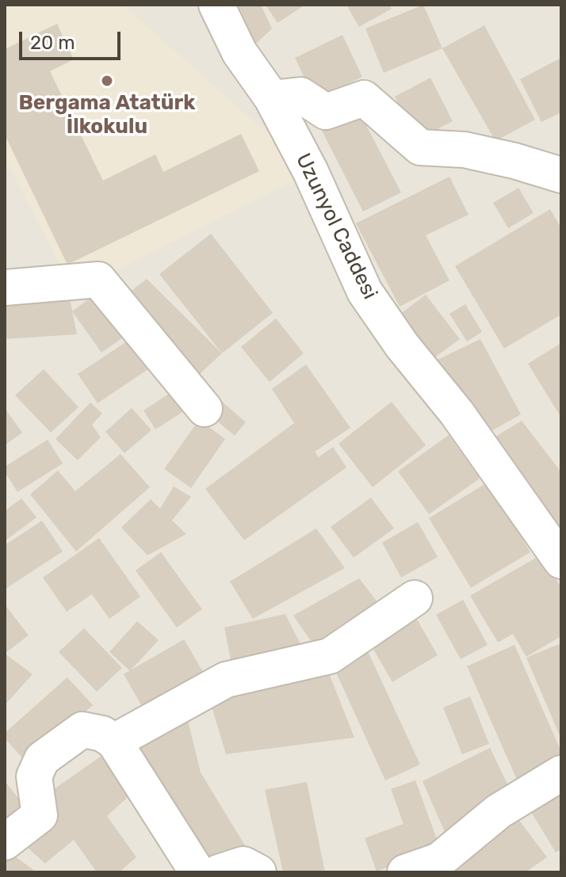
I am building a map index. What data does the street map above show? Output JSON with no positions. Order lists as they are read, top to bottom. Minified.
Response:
{"streets":{"street":["Uzunyol Caddesi"]},"places":["Bergama Atatürk İlkokulu"],"scale_bar":"20 m"}
